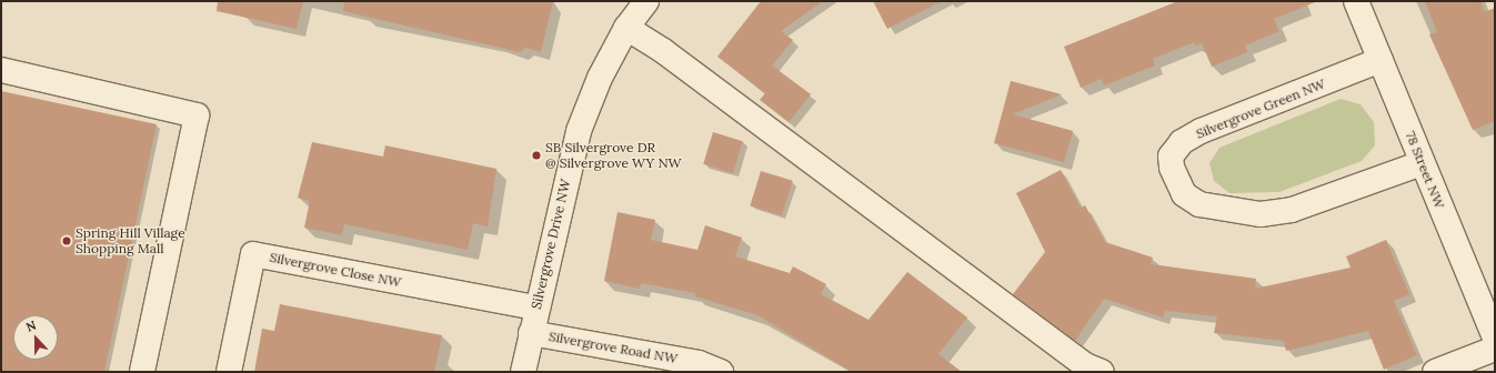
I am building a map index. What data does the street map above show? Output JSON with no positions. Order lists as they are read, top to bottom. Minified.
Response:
{"streets":{"street":["Silvergrove Green NW","78 Street NW","Silvergrove Drive NW","Silvergrove Close NW","Silvergrove Road NW"]},"crossings":[["Silvergrove Green NW","78 Street NW"],["Silvergrove Drive NW","Silvergrove Close NW"],["Silvergrove Drive NW","Silvergrove Road NW"]],"places":["SB Silvergrove DR @ Silvergrove WY NW","Spring Hill Village Shopping Mall"],"north":"top"}
